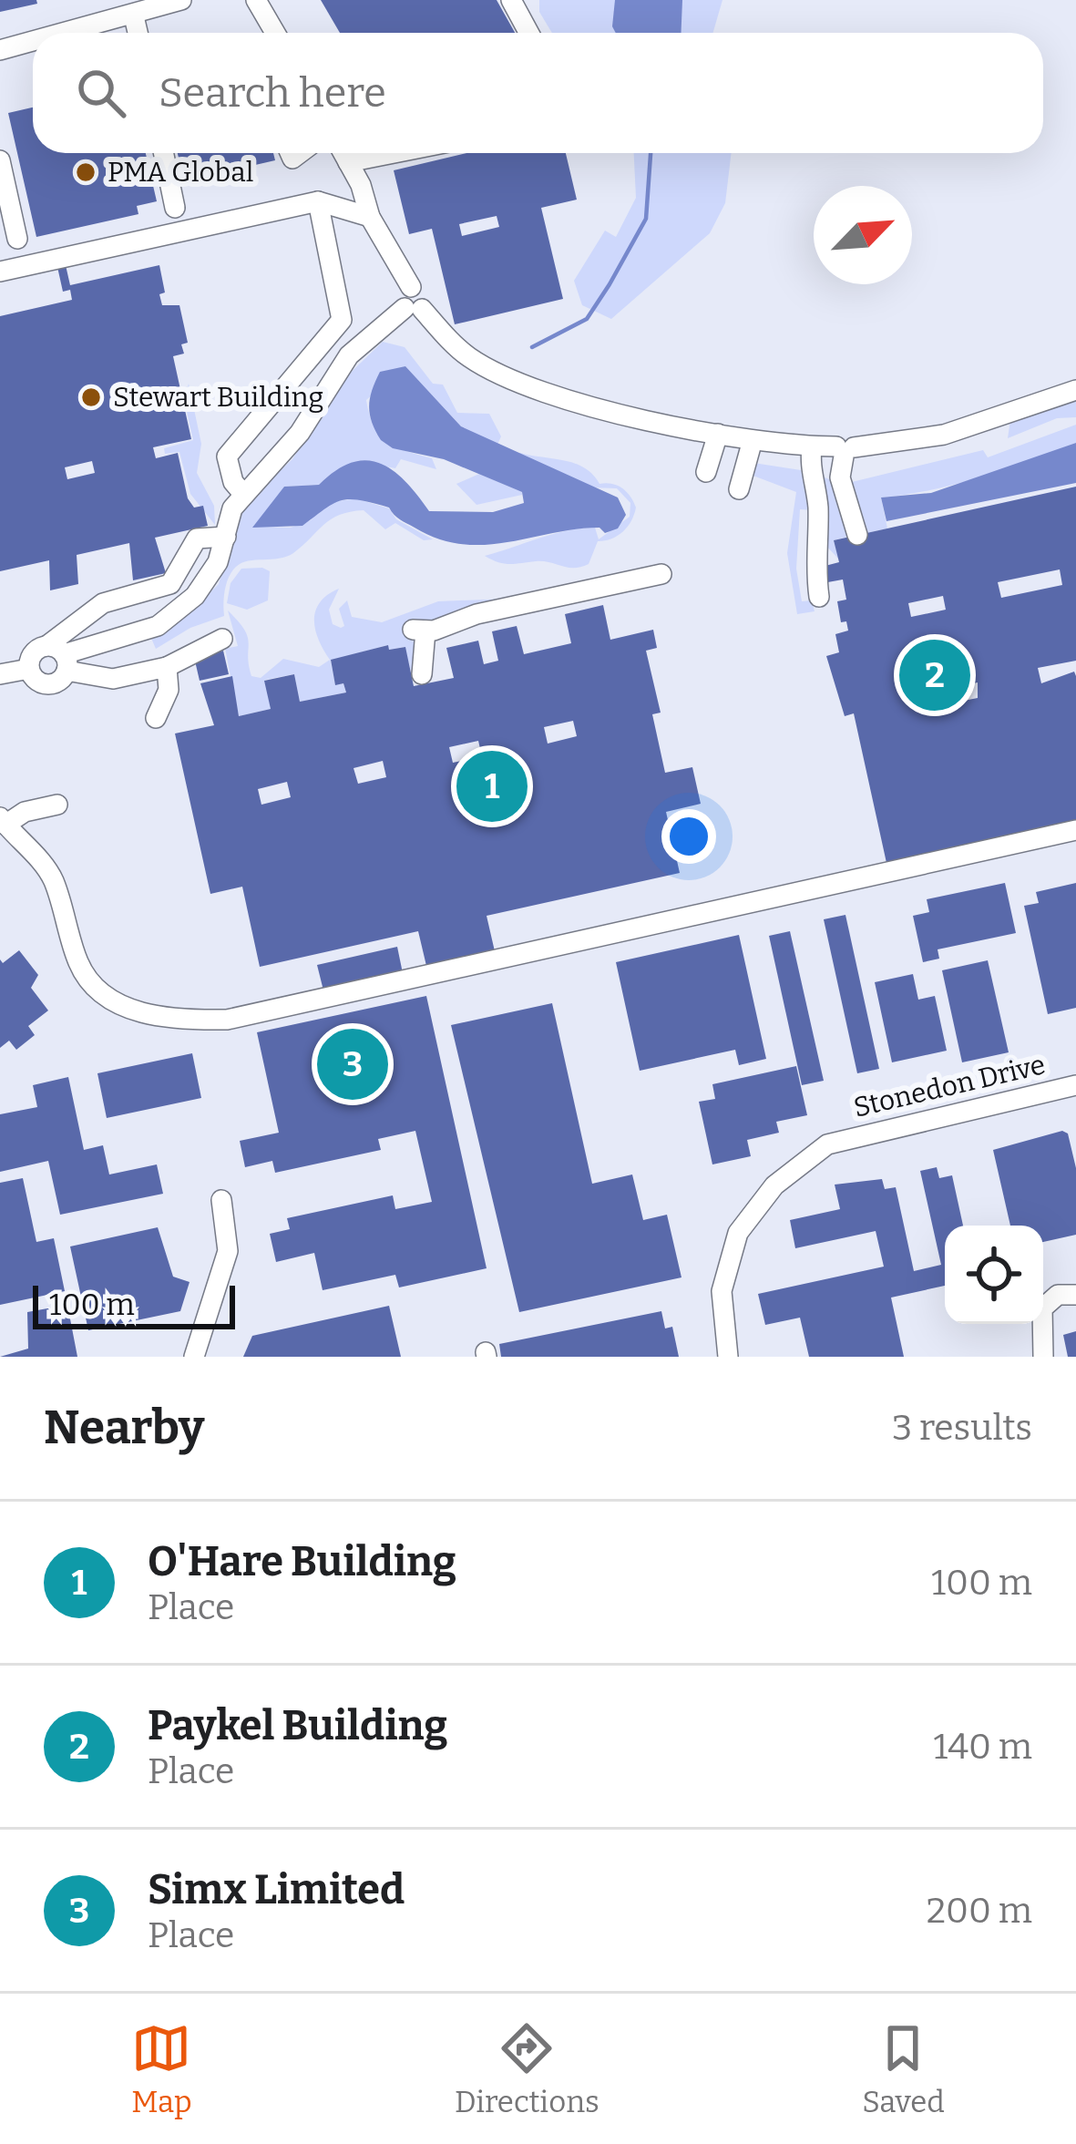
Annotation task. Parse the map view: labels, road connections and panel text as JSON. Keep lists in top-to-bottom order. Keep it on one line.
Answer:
{"streets":{"street":["Stonedon Drive"]},"places":["PMA Global","Stewart Building"],"scale_bar":"100 m","north":"top right","page":{"search":"Search here","pins":["2","1","3"],"scale":"100 m","heading":["Nearby","3 results"],"list":[{"mark":"1","name":"O'Hare Building","note":"Place","value":"100 m"},{"mark":"2","name":"Paykel Building","note":"Place","value":"140 m"},{"mark":"3","name":"Simx Limited","note":"Place","value":"200 m"}],"nav":["Map","Directions","Saved"]}}
